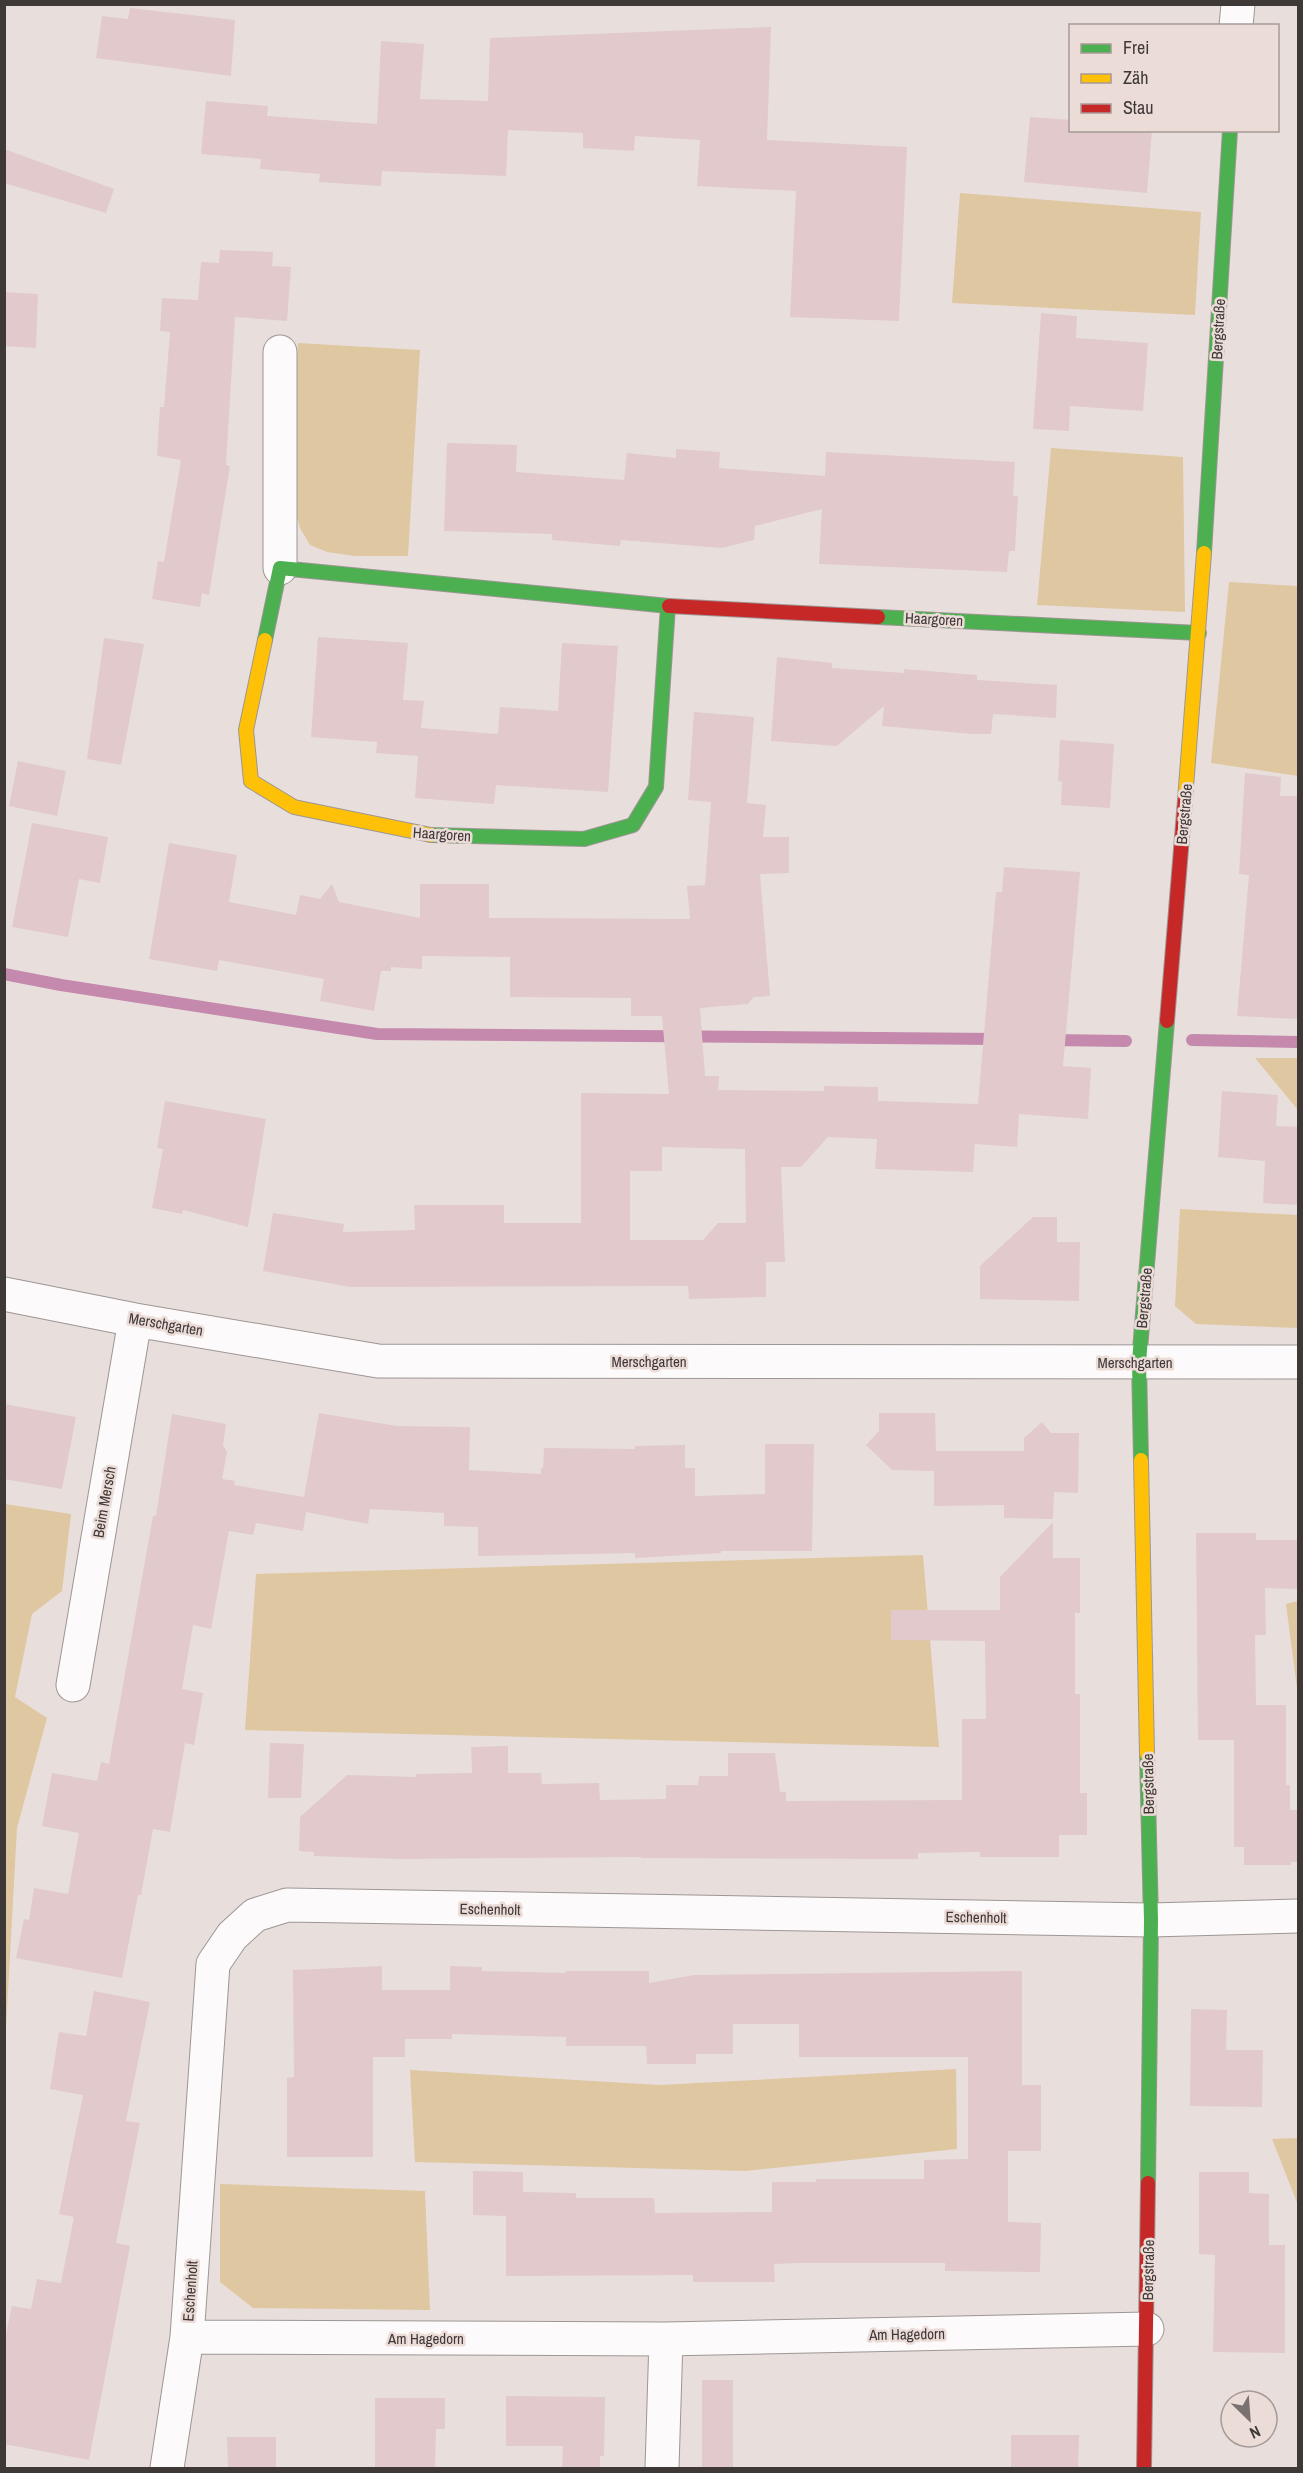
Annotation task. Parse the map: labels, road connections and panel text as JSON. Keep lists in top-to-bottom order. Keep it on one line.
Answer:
{"streets":{"street":["Bergstraße","Haargoren","Merschgarten","Beim Mersch","Eschenholt","Am Hagedorn"]},"crossings":[["Bergstraße","Haargoren"],["Bergstraße","Merschgarten"],["Bergstraße","Eschenholt"],["Bergstraße","Am Hagedorn"],["Merschgarten","Beim Mersch"],["Eschenholt","Am Hagedorn"]],"legend":["Frei","Zäh","Stau"],"north":"bottom right"}
